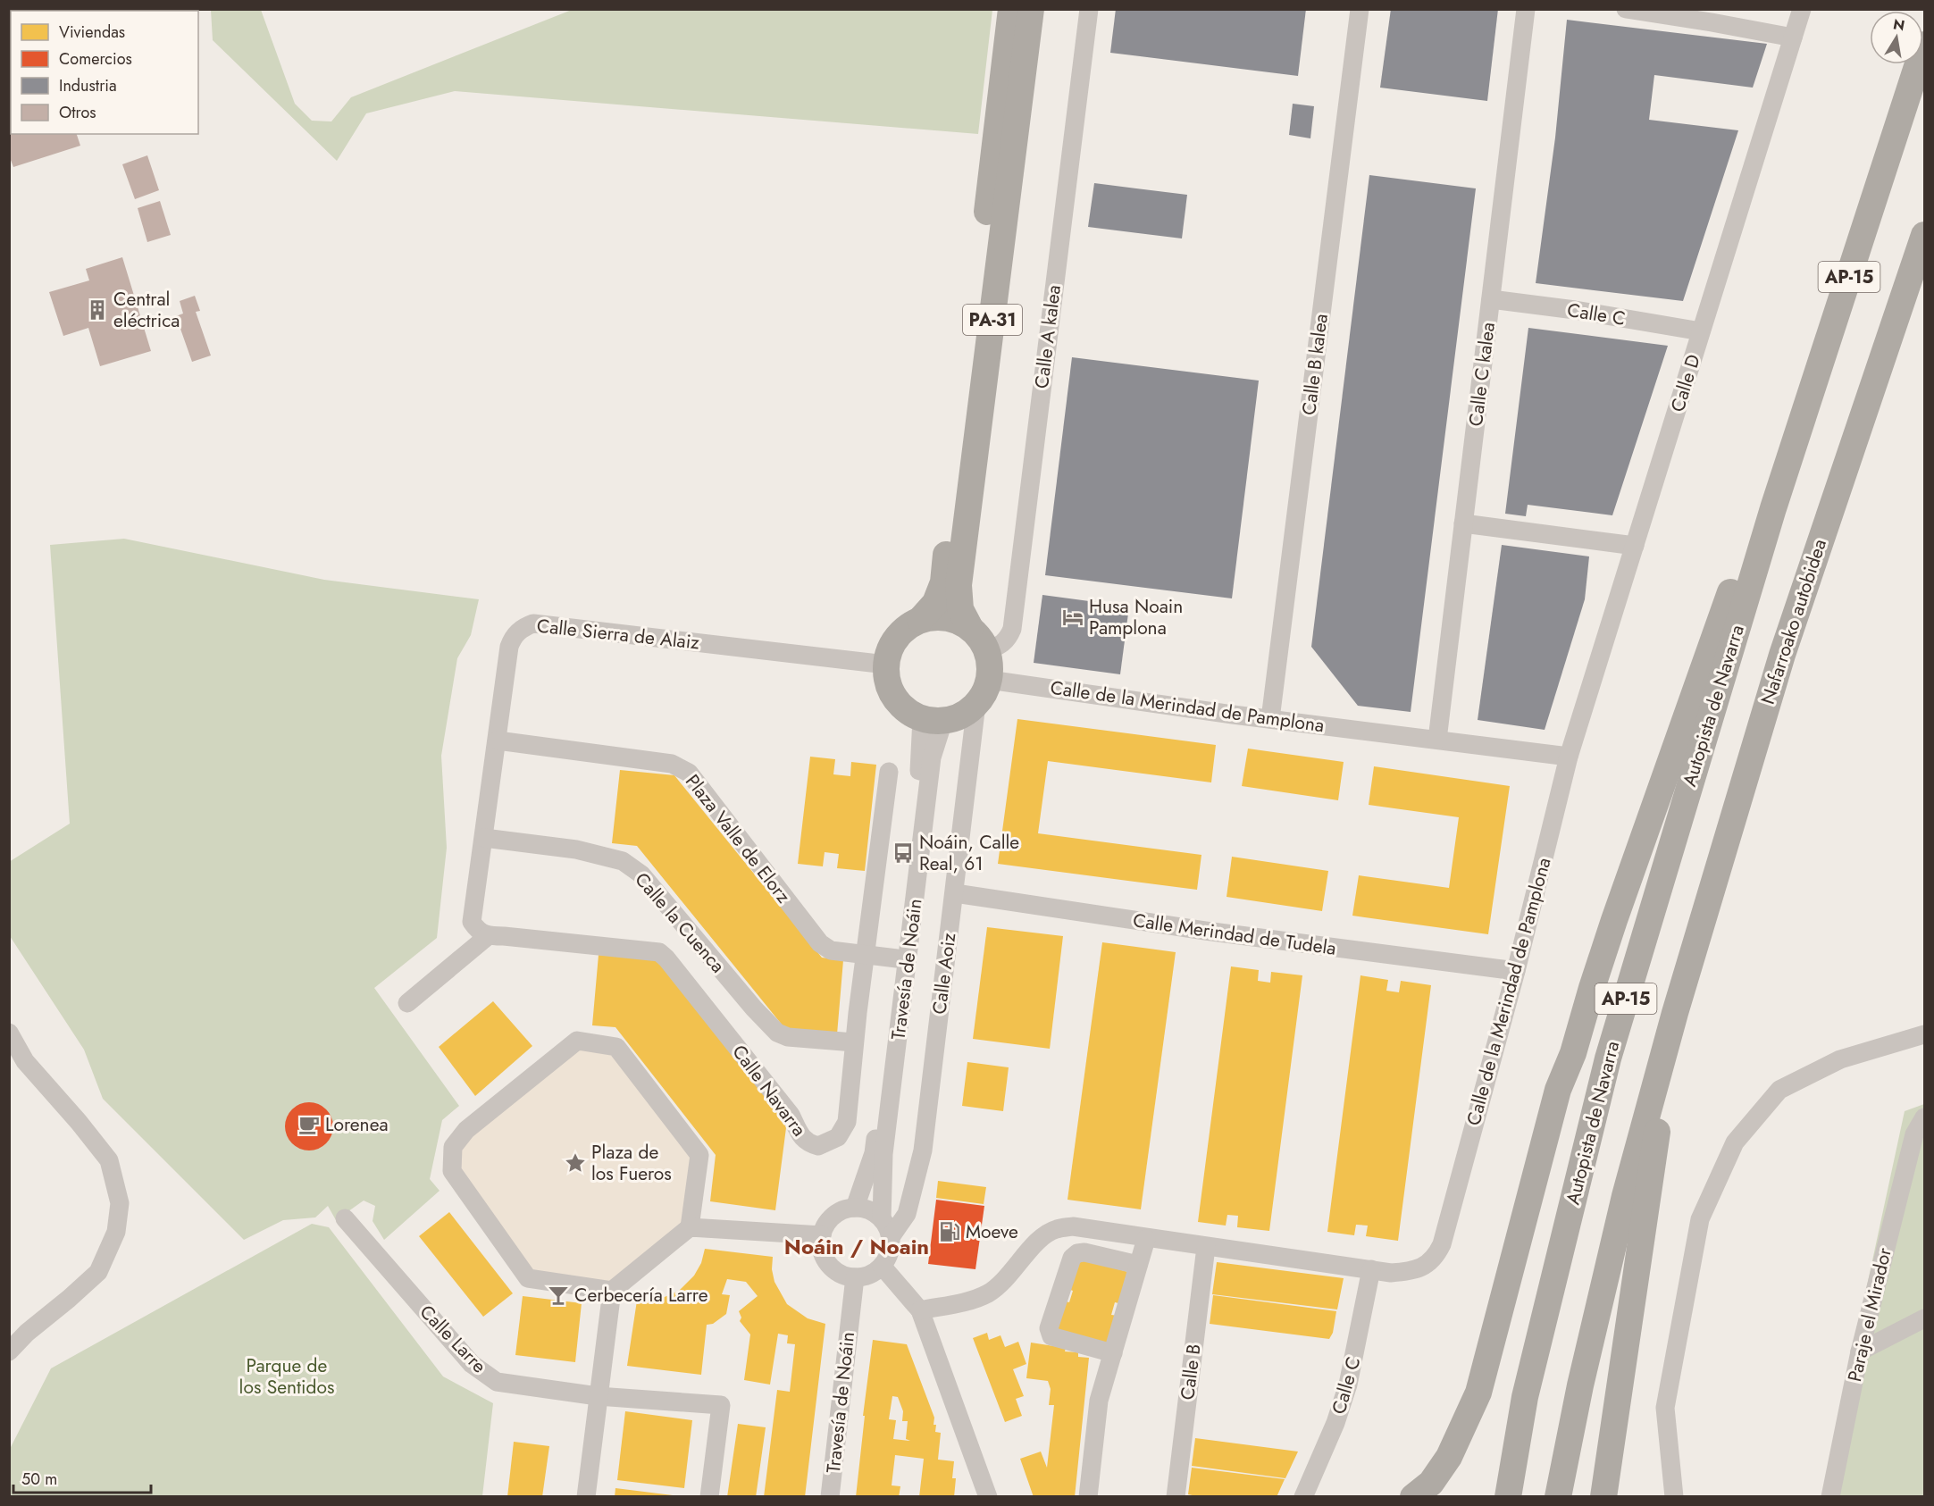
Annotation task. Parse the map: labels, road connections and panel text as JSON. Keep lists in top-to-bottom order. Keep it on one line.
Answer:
{"streets":{"highway":["AP-15","PA-31","Nafarroako autobidea","Autopista de Navarra"],"street":["Calle C","Calle A kalea","Calle B kalea","Calle C kalea","Calle D","Calle Sierra de Alaiz","Calle de la Merindad de Pamplona","Plaza Valle de Elorz","Calle la Cuenca","Calle Merindad de Tudela","Travesía de Noáin","Calle Aoiz","Calle Navarra","Paraje el Mirador","Calle Larre","Calle B"]},"crossings":[["AP-15","Nafarroako autobidea"],["AP-15","Autopista de Navarra"],["Calle C","Calle C kalea"],["Calle C","Calle D"],["Calle C","Calle de la Merindad de Pamplona"],["PA-31","Calle A kalea"],["PA-31","Calle Sierra de Alaiz"],["PA-31","Calle de la Merindad de Pamplona"],["PA-31","Travesía de Noáin"],["PA-31","Calle Aoiz"],["Calle A kalea","Calle Sierra de Alaiz"],["Calle A kalea","Calle de la Merindad de Pamplona"],["Calle A kalea","Travesía de Noáin"],["Calle A kalea","Calle Aoiz"],["Calle B kalea","Calle de la Merindad de Pamplona"],["Calle C kalea","Calle de la Merindad de Pamplona"],["Calle D","Calle de la Merindad de Pamplona"],["Calle Sierra de Alaiz","Calle de la Merindad de Pamplona"],["Calle Sierra de Alaiz","Plaza Valle de Elorz"],["Calle Sierra de Alaiz","Calle la Cuenca"],["Calle Sierra de Alaiz","Travesía de Noáin"],["Calle Sierra de Alaiz","Calle Aoiz"],["Calle Sierra de Alaiz","Calle Navarra"],["Calle de la Merindad de Pamplona","Calle Merindad de Tudela"],["Calle de la Merindad de Pamplona","Travesía de Noáin"],["Calle de la Merindad de Pamplona","Calle Aoiz"],["Calle de la Merindad de Pamplona","Calle B"],["Plaza Valle de Elorz","Travesía de Noáin"],["Plaza Valle de Elorz","Calle Navarra"],["Calle la Cuenca","Calle Navarra"],["Calle Merindad de Tudela","Calle Aoiz"],["Travesía de Noáin","Calle Aoiz"]],"districts":["Noáin / Noain"],"parks":["Parque de los Sentidos"],"places":{"building":["Central eléctrica"],"hotel":["Husa Noain Pamplona"],"bus stop":["Noáin, Calle Real, 61"],"cafe":["Lorenea"],"place":["Plaza de los Fueros"],"fuel station":["Moeve"],"bar":["Cerbecería Larre"]},"legend":["Viviendas","Comercios","Industria","Otros"],"scale_bar":"50 m","north":"top"}
